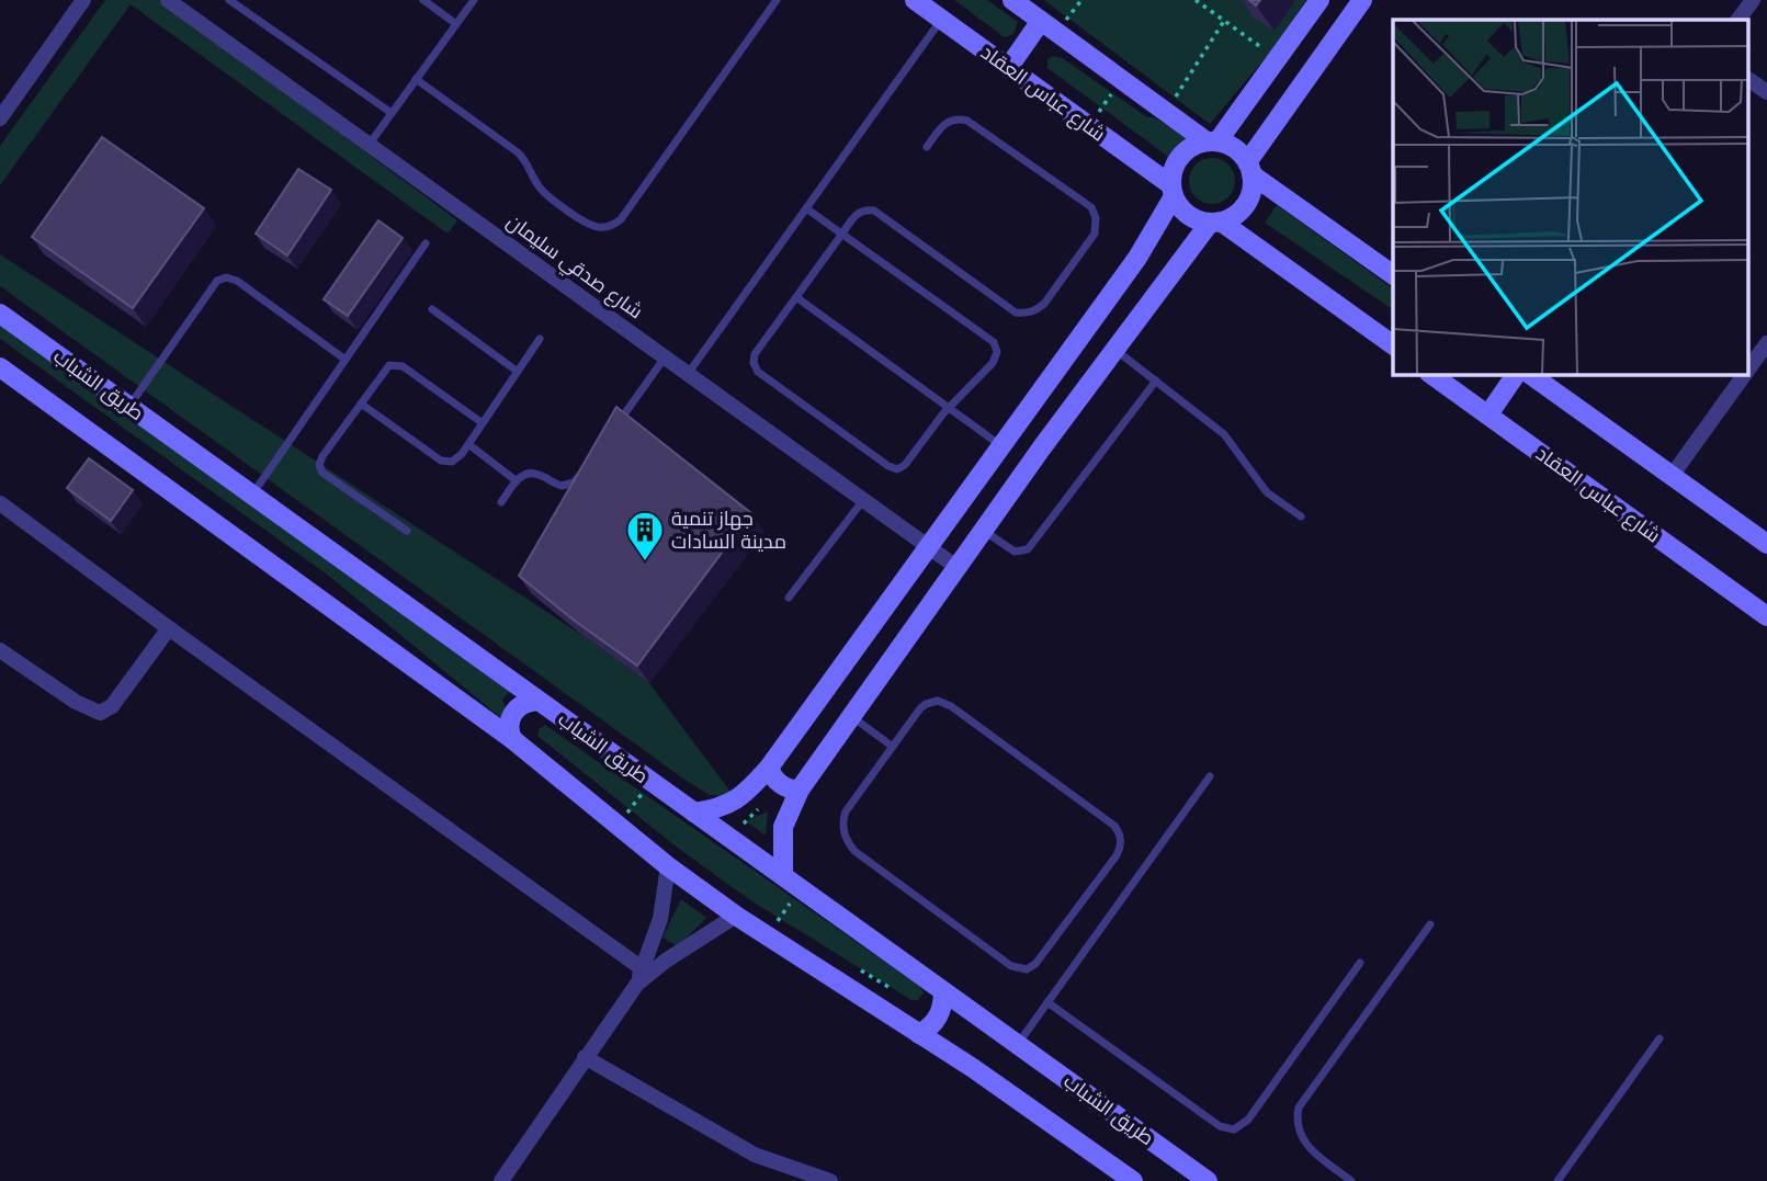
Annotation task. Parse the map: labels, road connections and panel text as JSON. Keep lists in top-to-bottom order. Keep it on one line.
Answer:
{"streets":{"main road":["شارع عباس العقاد","طريق الشباب"],"street":["شارع صدقي سليمان"]},"places":{"building":["جهاز تنمية مدينة السادات"]}}
